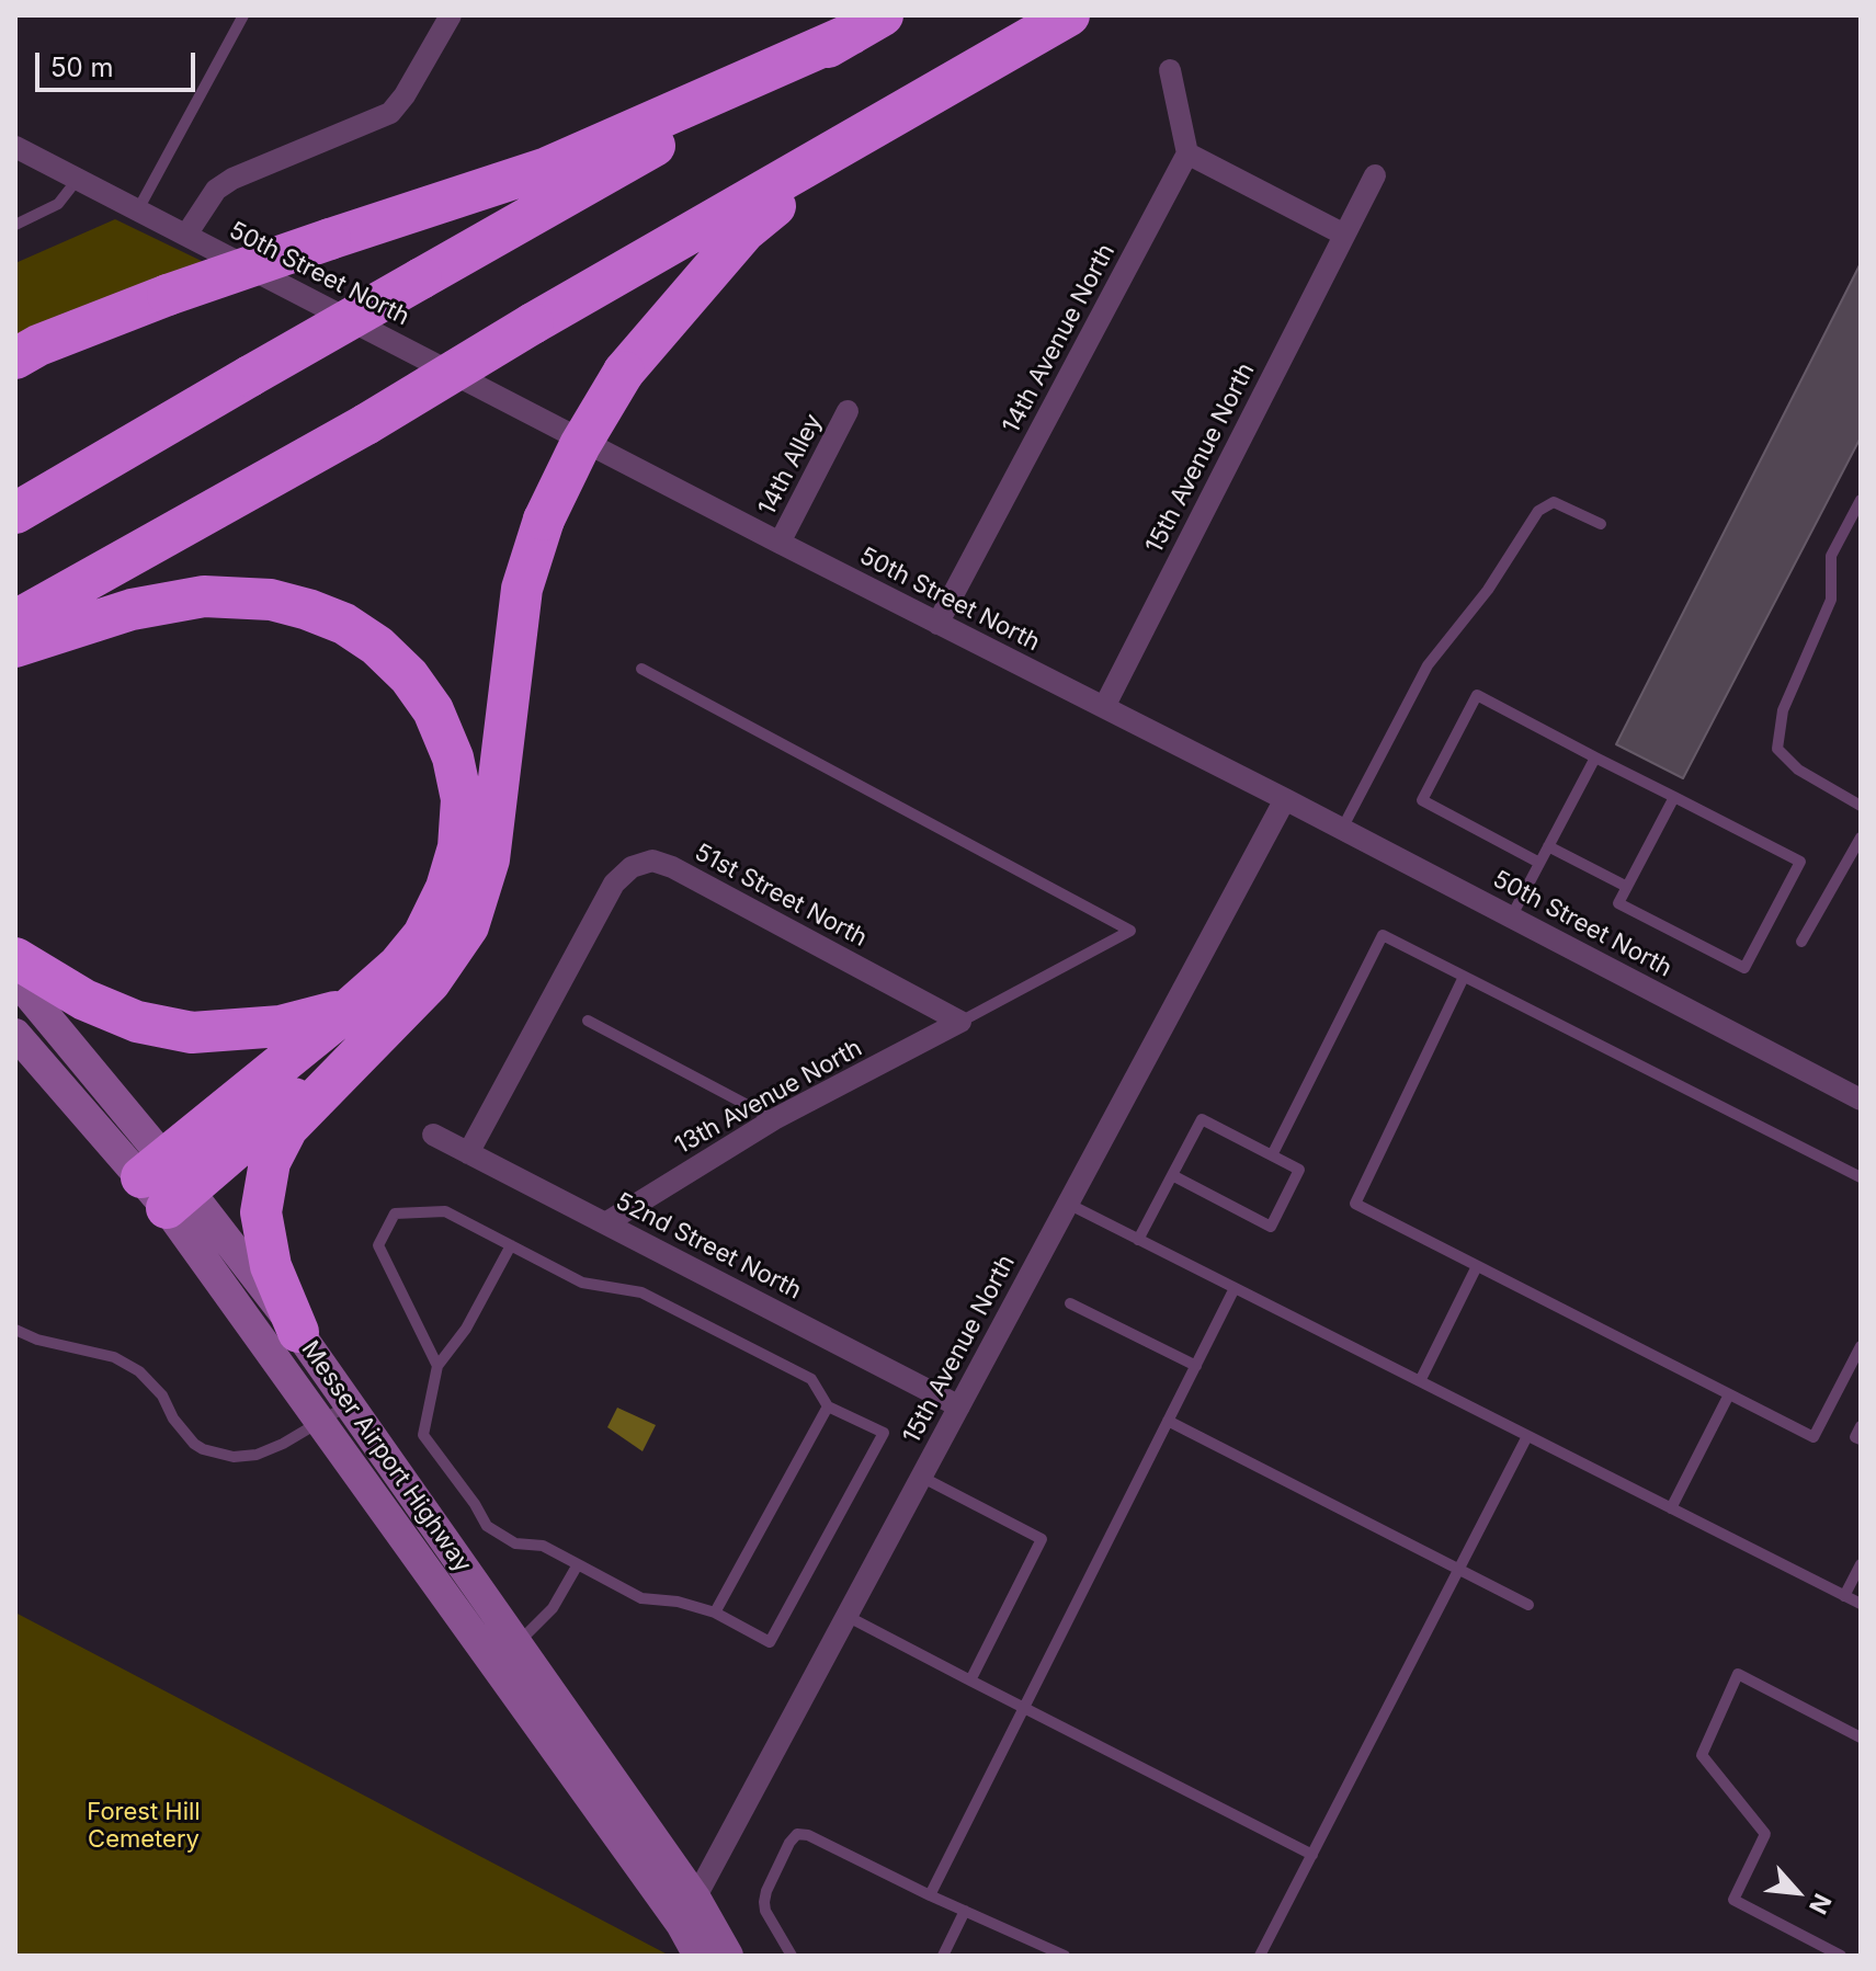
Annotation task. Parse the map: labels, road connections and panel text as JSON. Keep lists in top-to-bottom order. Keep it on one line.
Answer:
{"streets":{"main road":["Messer Airport Highway"],"street":["50th Street North","14th Avenue North","15th Avenue North","14th Alley","51st Street North","13th Avenue North","52nd Street North"]},"crossings":[["50th Street North","14th Avenue North"],["50th Street North","15th Avenue North"],["50th Street North","14th Alley"],["15th Avenue North","52nd Street North"],["15th Avenue North","Messer Airport Highway"],["51st Street North","13th Avenue North"],["51st Street North","52nd Street North"],["13th Avenue North","52nd Street North"]],"parks":["Forest Hill Cemetery"],"scale_bar":"50 m","north":"bottom right"}
